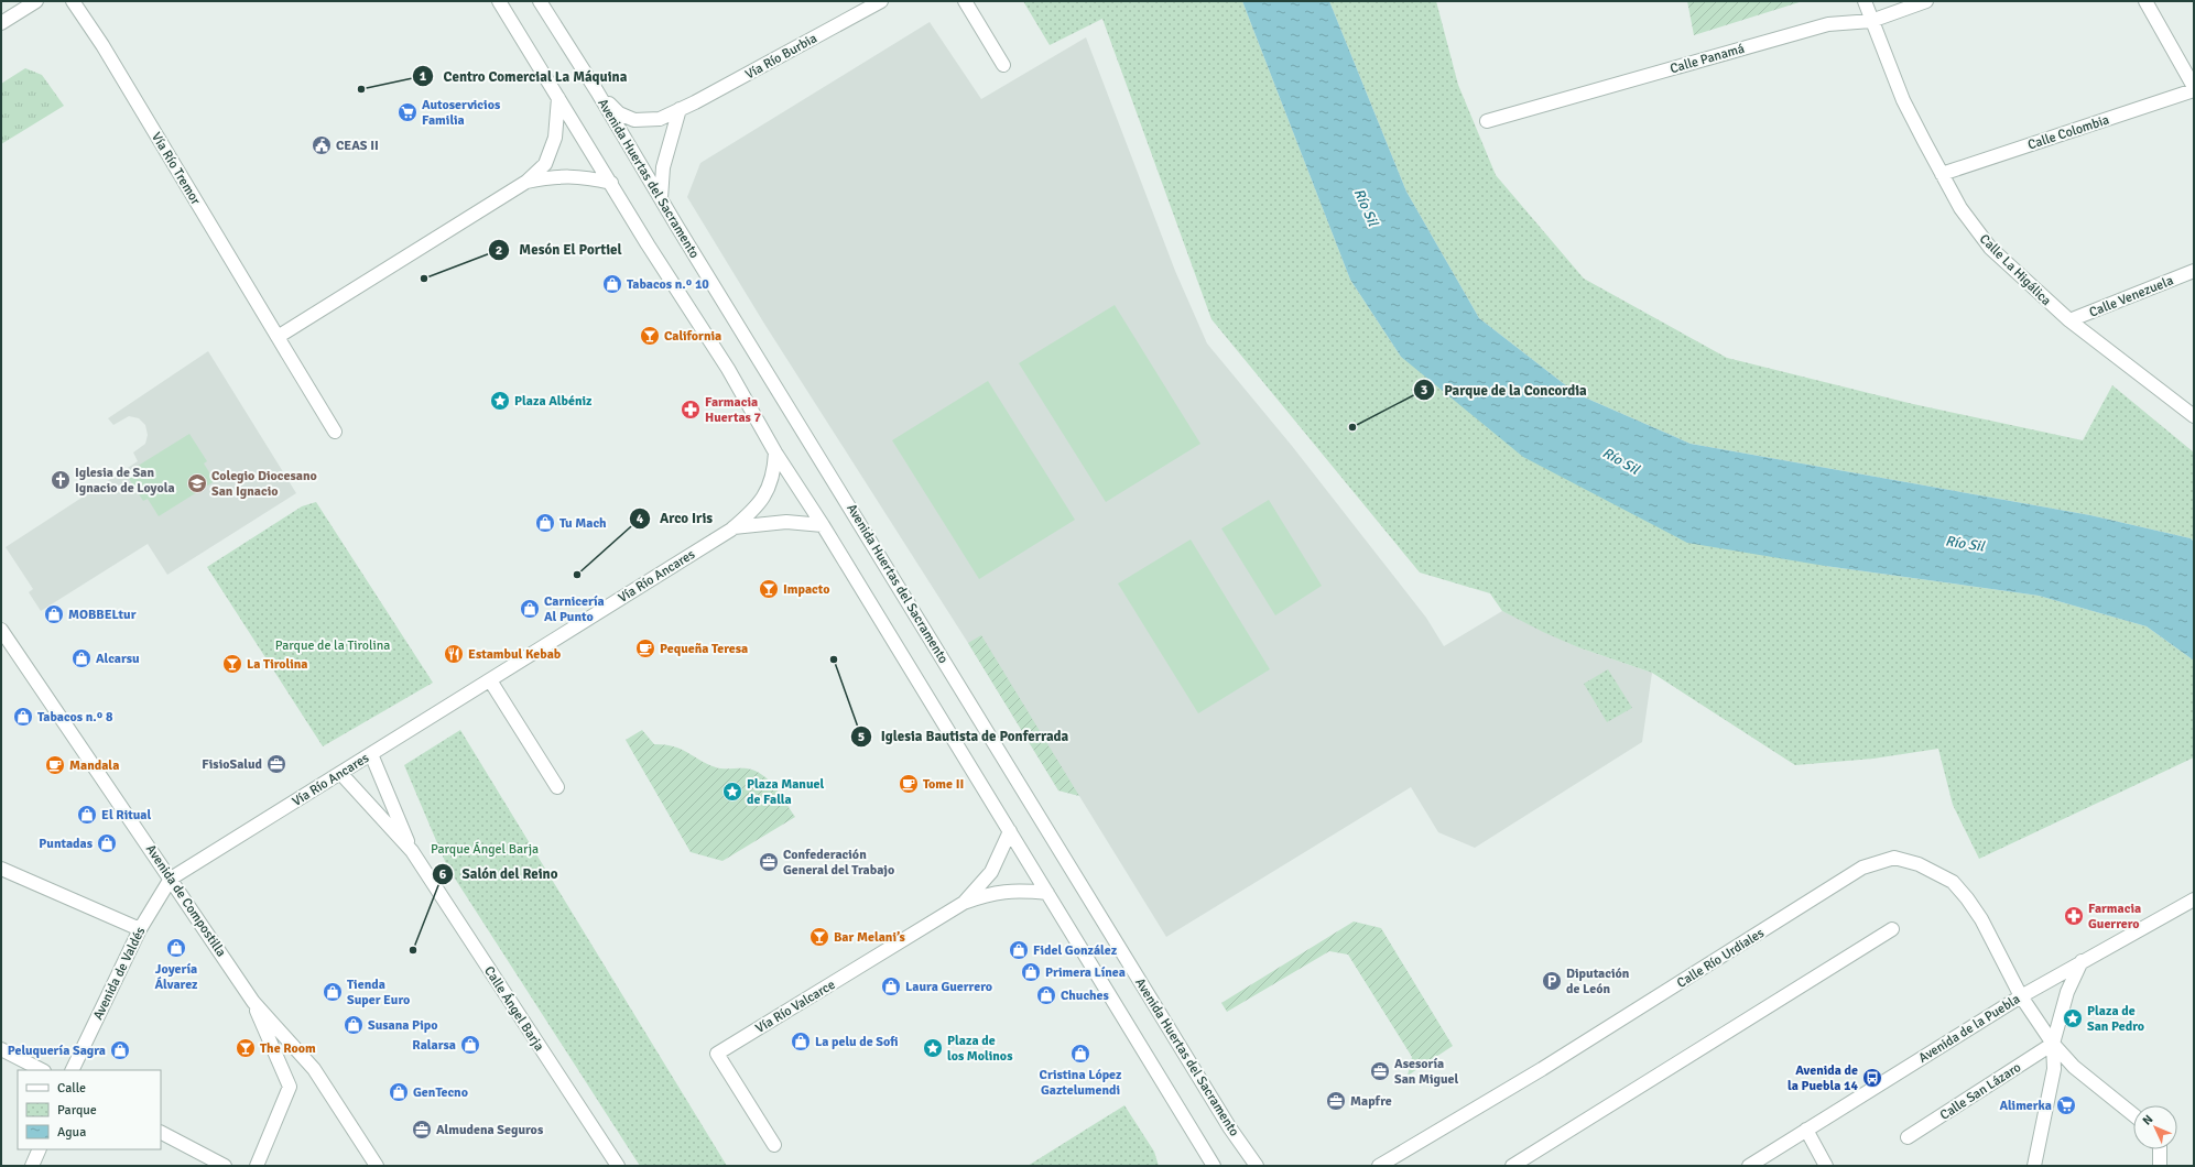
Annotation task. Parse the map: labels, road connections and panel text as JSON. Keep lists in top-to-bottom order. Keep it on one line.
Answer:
{"streets":{"street":["Vía Río Burbia","Calle Panamá","Calle Colombia","Vía Río Tremor","Avenida Huertas del Sacramento","Calle La Higálica","Calle Venezuela","Vía Río Ancares","Avenida de Compostilla","Calle Río Urdiales","Avenida de Valdés","Vía Río Valcarce","Calle Ángel Barja","Avenida de la Puebla","Calle San Lázaro"]},"crossings":[["Vía Río Burbia","Avenida Huertas del Sacramento"],["Calle Panamá","Calle La Higálica"],["Calle Colombia","Calle La Higálica"],["Calle La Higálica","Calle Venezuela"],["Vía Río Ancares","Avenida de Compostilla"],["Vía Río Ancares","Avenida de Valdés"],["Vía Río Ancares","Calle Ángel Barja"],["Avenida de Compostilla","Avenida de Valdés"],["Calle Río Urdiales","Avenida de la Puebla"],["Calle Río Urdiales","Calle San Lázaro"]],"water":["Río Sil"],"parks":["Parque de la Tirolina","Parque Ángel Barja"],"places":{"other":["Centro Comercial La Máquina","Mesón El Portiel","Parque de la Concordia","Arco Iris","Iglesia Bautista de Ponferrada","Salón del Reino"],"supermarket":["Autoservicios Familia","Alimerka"],"public building":["CEAS II"],"shop":["Tabacos n.º 10","Tu Mach","Carnicería Al Punto","MOBBELtur","Alcarsu","Tabacos n.º 8","El Ritual","Puntadas","Joyería Álvarez","Fidel González","Primera Línea","Laura Guerrero","Tienda Super Euro","Chuches","Susana Pipo","La pelu de Sofi","Ralarsa","Peluquería Sagra","Cristina López Gaztelumendi","GenTecno"],"bar":["California","Impacto","La Tirolina","Bar Melani’s","The Room"],"place":["Plaza Albéniz","Plaza Manuel de Falla","Plaza de San Pedro","Plaza de los Molinos"],"pharmacy":["Farmacia Huertas 7","Farmacia Guerrero"],"church":["Iglesia de San Ignacio de Loyola"],"school or university":["Colegio Diocesano San Ignacio"],"cafe":["Pequeña Teresa","Mandala","Tome II"],"restaurant":["Estambul Kebab"],"office":["FisioSalud","Confederación General del Trabajo","Asesoría San Miguel","Mapfre","Almudena Seguros"],"parking":["Diputación de León"],"bus stop":["Avenida de la Puebla 14"]},"legend":["Calle","Parque","Agua"],"north":"top left"}
